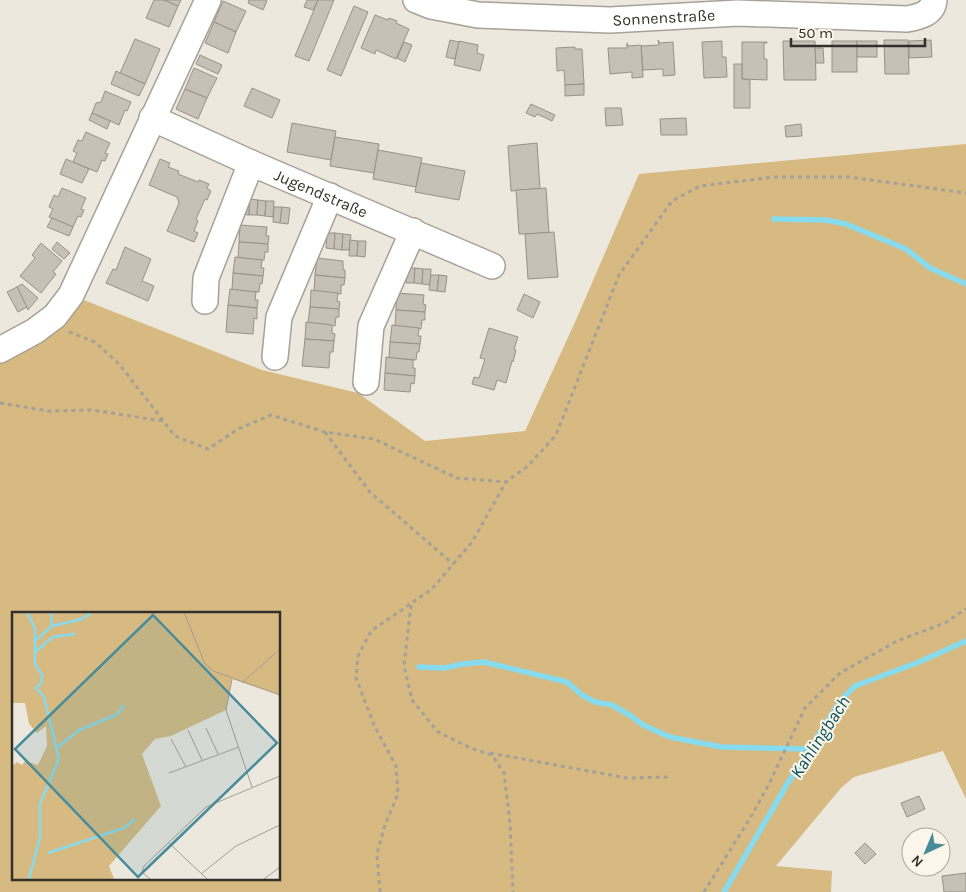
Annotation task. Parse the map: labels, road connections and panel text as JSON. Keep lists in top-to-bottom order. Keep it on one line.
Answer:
{"streets":{"street":["Sonnenstraße","Jugendstraße"]},"water":["Kahlingbach"],"scale_bar":"50 m","north":"bottom left"}
